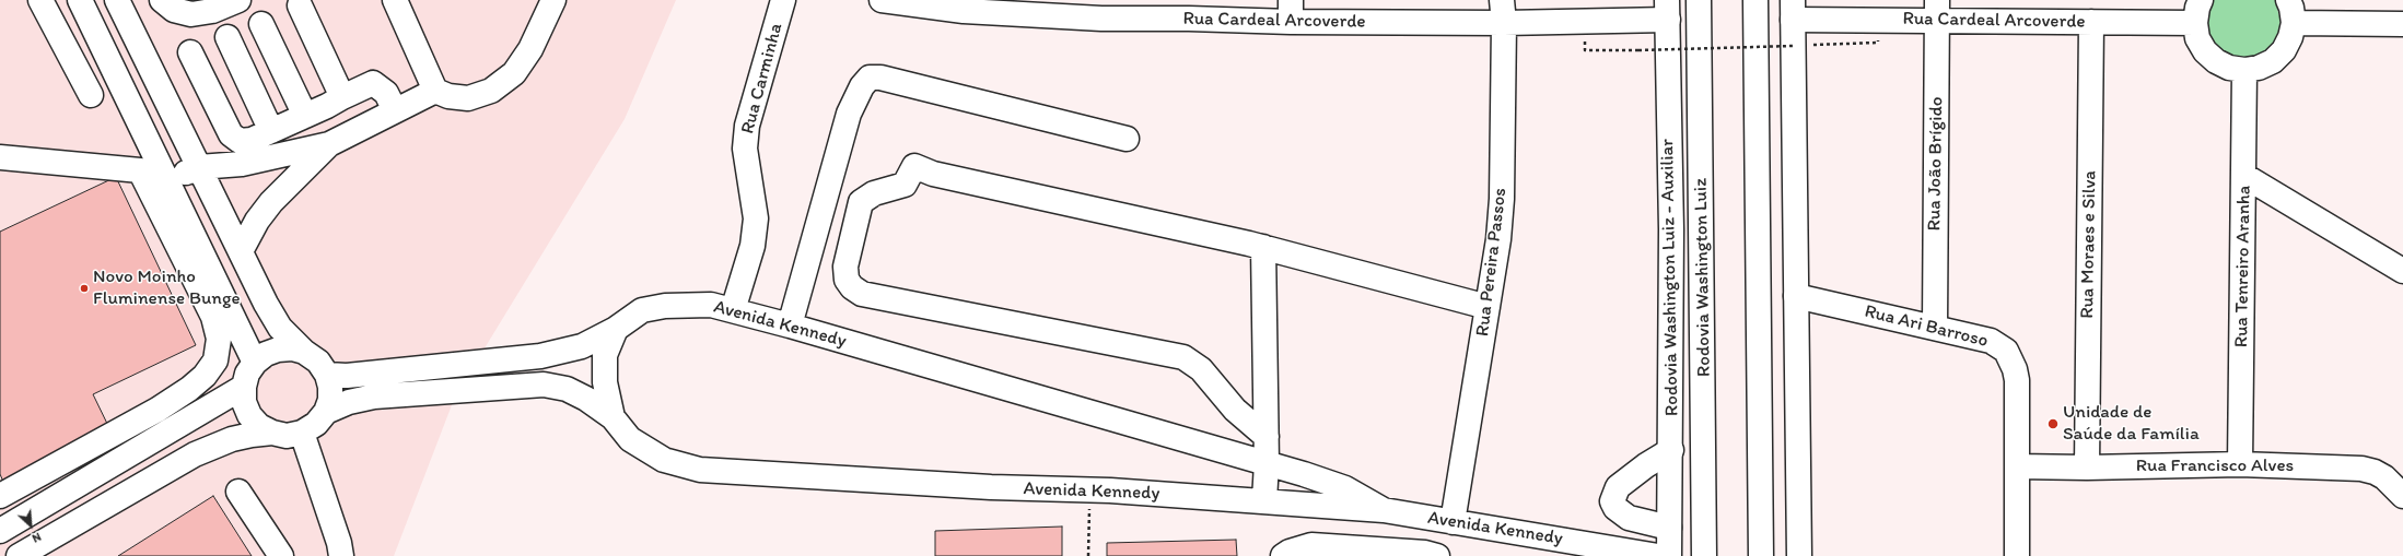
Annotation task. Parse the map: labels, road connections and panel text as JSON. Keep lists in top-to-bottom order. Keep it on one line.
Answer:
{"streets":{"main road":["Rua Cardeal Arcoverde","Rua Carminha","Rua João Brígido","Rua Moraes e Silva","Rua Pereira Passos","Rua Tenreiro Aranha","Rodovia Washington Luiz - Auxiliar","Rodovia Washington Luiz","Avenida Kennedy","Rua Ari Barroso","Rua Francisco Alves"]},"crossings":[["Rua Cardeal Arcoverde","Rua João Brígido"],["Rua Cardeal Arcoverde","Rua Moraes e Silva"],["Rua Cardeal Arcoverde","Rua Pereira Passos"],["Rua Cardeal Arcoverde","Rodovia Washington Luiz - Auxiliar"],["Rua Carminha","Avenida Kennedy"],["Rua João Brígido","Rua Ari Barroso"],["Rua Moraes e Silva","Rua Francisco Alves"],["Rua Pereira Passos","Avenida Kennedy"],["Rua Tenreiro Aranha","Rua Francisco Alves"],["Rua Ari Barroso","Rua Francisco Alves"]],"places":["Novo Moinho Fluminense Bunge","Unidade de Saúde da Família"],"north":"bottom right"}
